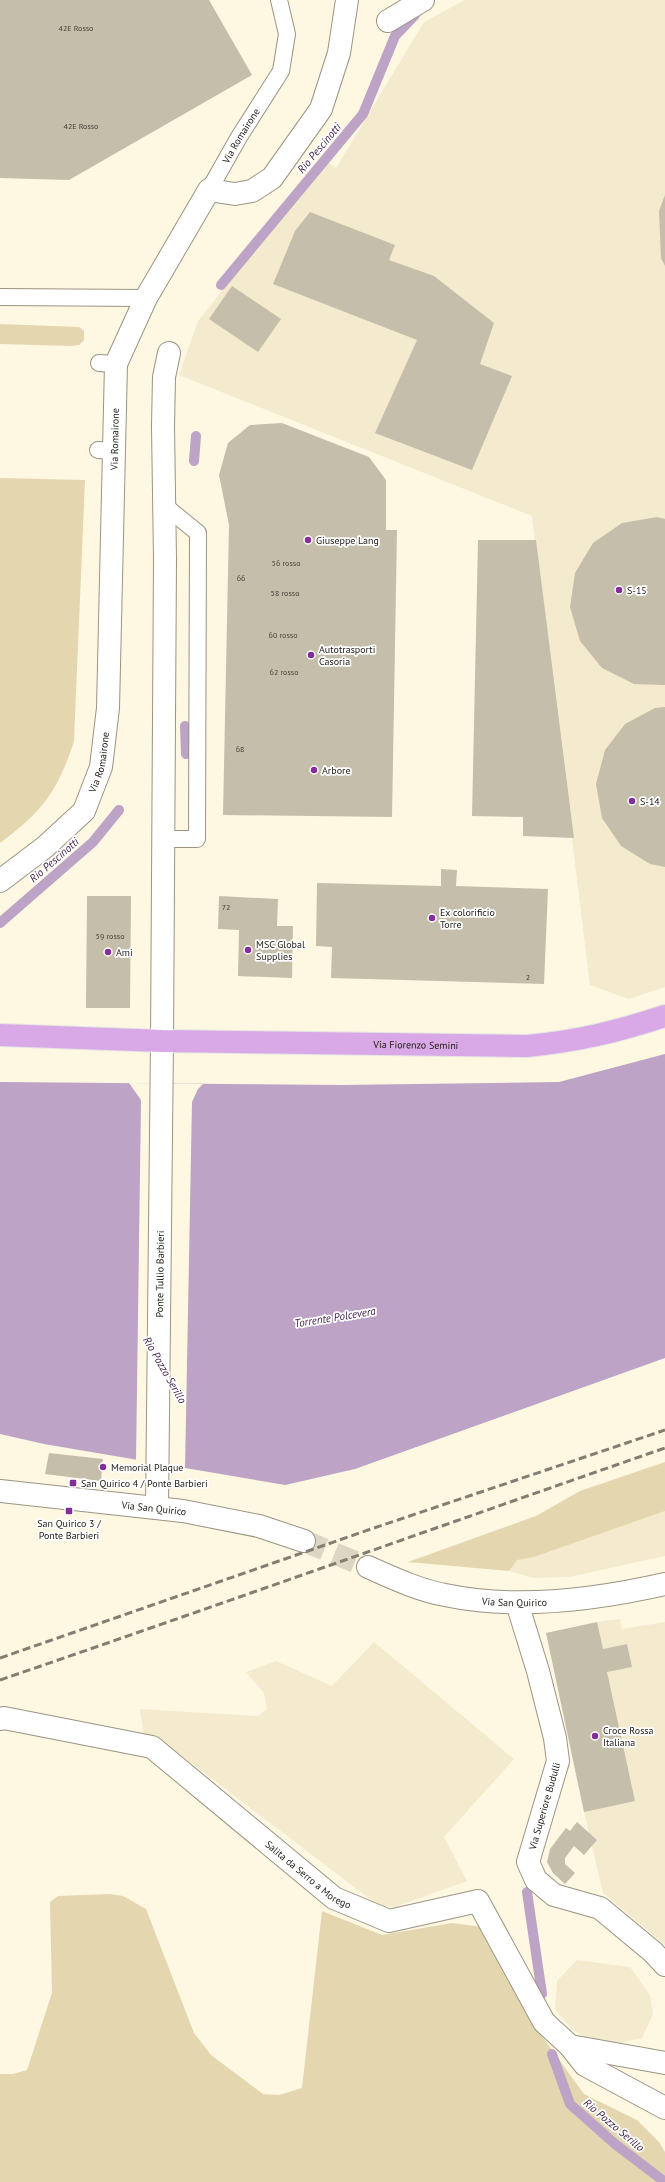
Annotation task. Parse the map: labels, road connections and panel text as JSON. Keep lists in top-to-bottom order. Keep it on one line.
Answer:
{"streets":{"main road":["Via Fiorenzo Semini"],"street":["Via Romairone","Ponte Tullio Barbieri","Via San Quirico","Via Superiore Budulli","Salita da Serro a Morego"]},"crossings":[["Via Fiorenzo Semini","Ponte Tullio Barbieri"],["Ponte Tullio Barbieri","Via San Quirico"],["Via San Quirico","Via Superiore Budulli"]],"water":["Rio Pescinotti","Torrente Polcevera","Rio Pozzo Serillo"],"places":{"other":["Giuseppe Lang","S-15","Autotrasporti Casoria","Arbore","S-14","Ex colorificio Torre","MSC Global Supplies","Ami","Memorial Plaque","Croce Rossa Italiana"],"transit":["San Quirico 4 / Ponte Barbieri","San Quirico 3 / Ponte Barbieri"]},"house_numbers":["42E Rosso","42E Rosso","56 rosso","66","58 rosso","60 rosso","62 rosso","68","72","59 rosso","2"]}
